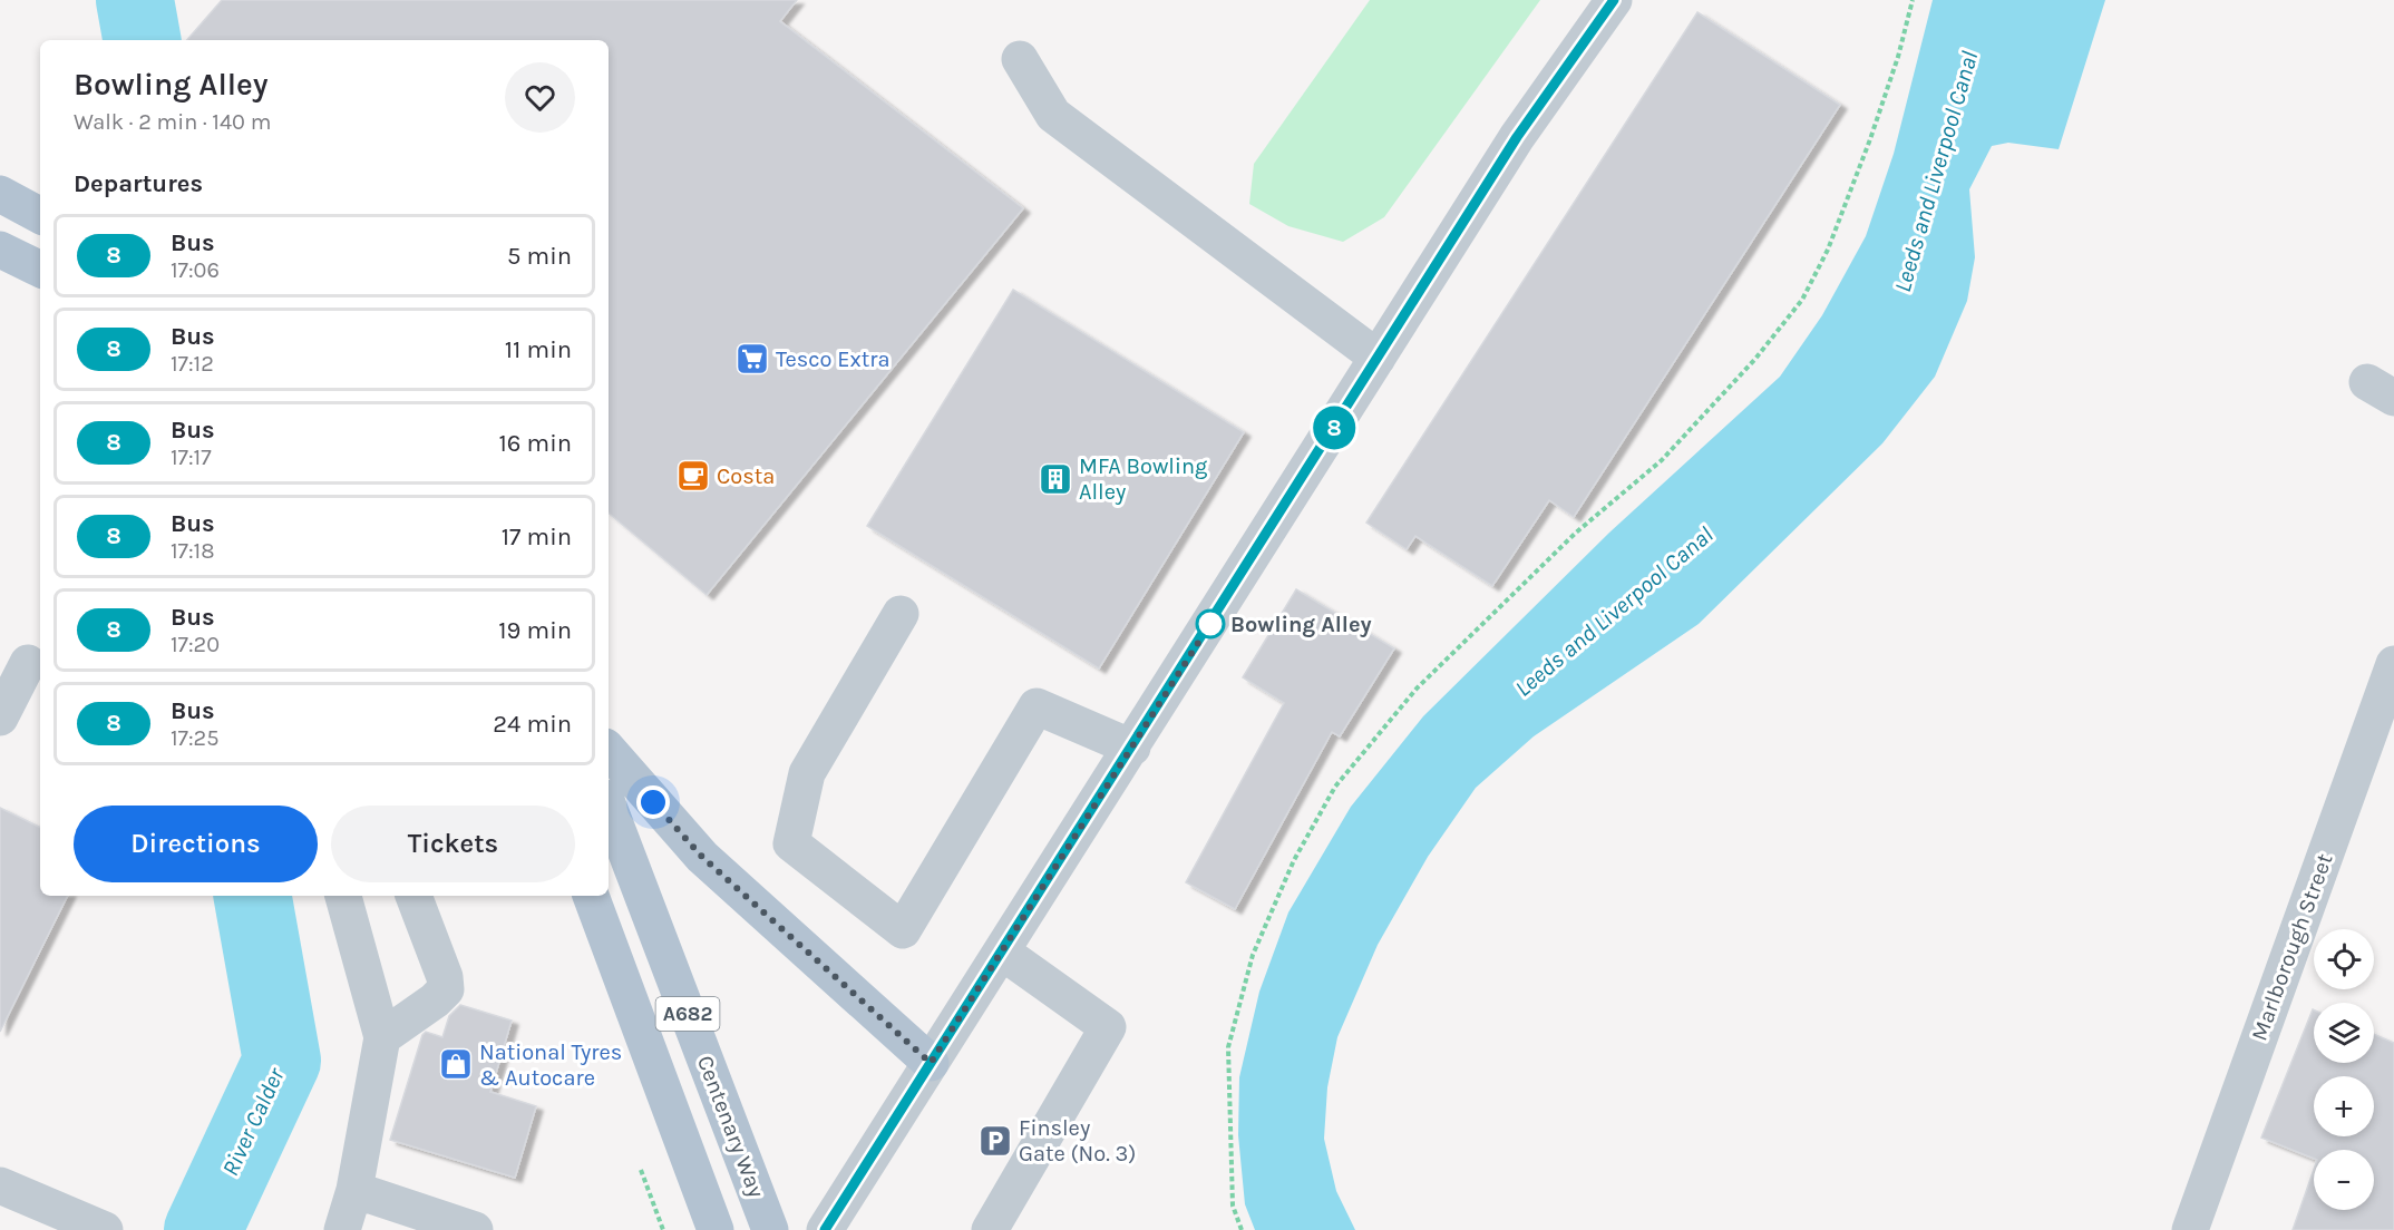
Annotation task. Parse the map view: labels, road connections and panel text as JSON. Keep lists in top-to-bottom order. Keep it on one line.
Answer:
{"streets":{"main road":["A682","Centenary Way"],"street":["Marlborough Street"]},"water":["Leeds and Liverpool Canal","River Calder"],"places":{"supermarket":["Tesco Extra"],"cafe":["Costa"],"building":["MFA Bowling Alley"],"other":["Bowling Alley"],"shop":["National Tyres & Autocare"],"parking":["Finsley Gate (No. 3)"]},"lines":["bus line 8"],"page":{"on_map":"8","heading":[["Bowling Alley","Walk · 2 min · 140 m"],"Departures"],"list":[{"mark":"8","name":"Bus","note":"17:06","value":"5 min"},{"mark":"8","name":"Bus","note":"17:12","value":"11 min"},{"mark":"8","name":"Bus","note":"17:17","value":"16 min"},{"mark":"8","name":"Bus","note":"17:18","value":"17 min"},{"mark":"8","name":"Bus","note":"17:20","value":"19 min"},{"mark":"8","name":"Bus","note":"17:25","value":"24 min"}],"buttons":["Directions","Tickets"],"map_buttons":["+","−"]}}
